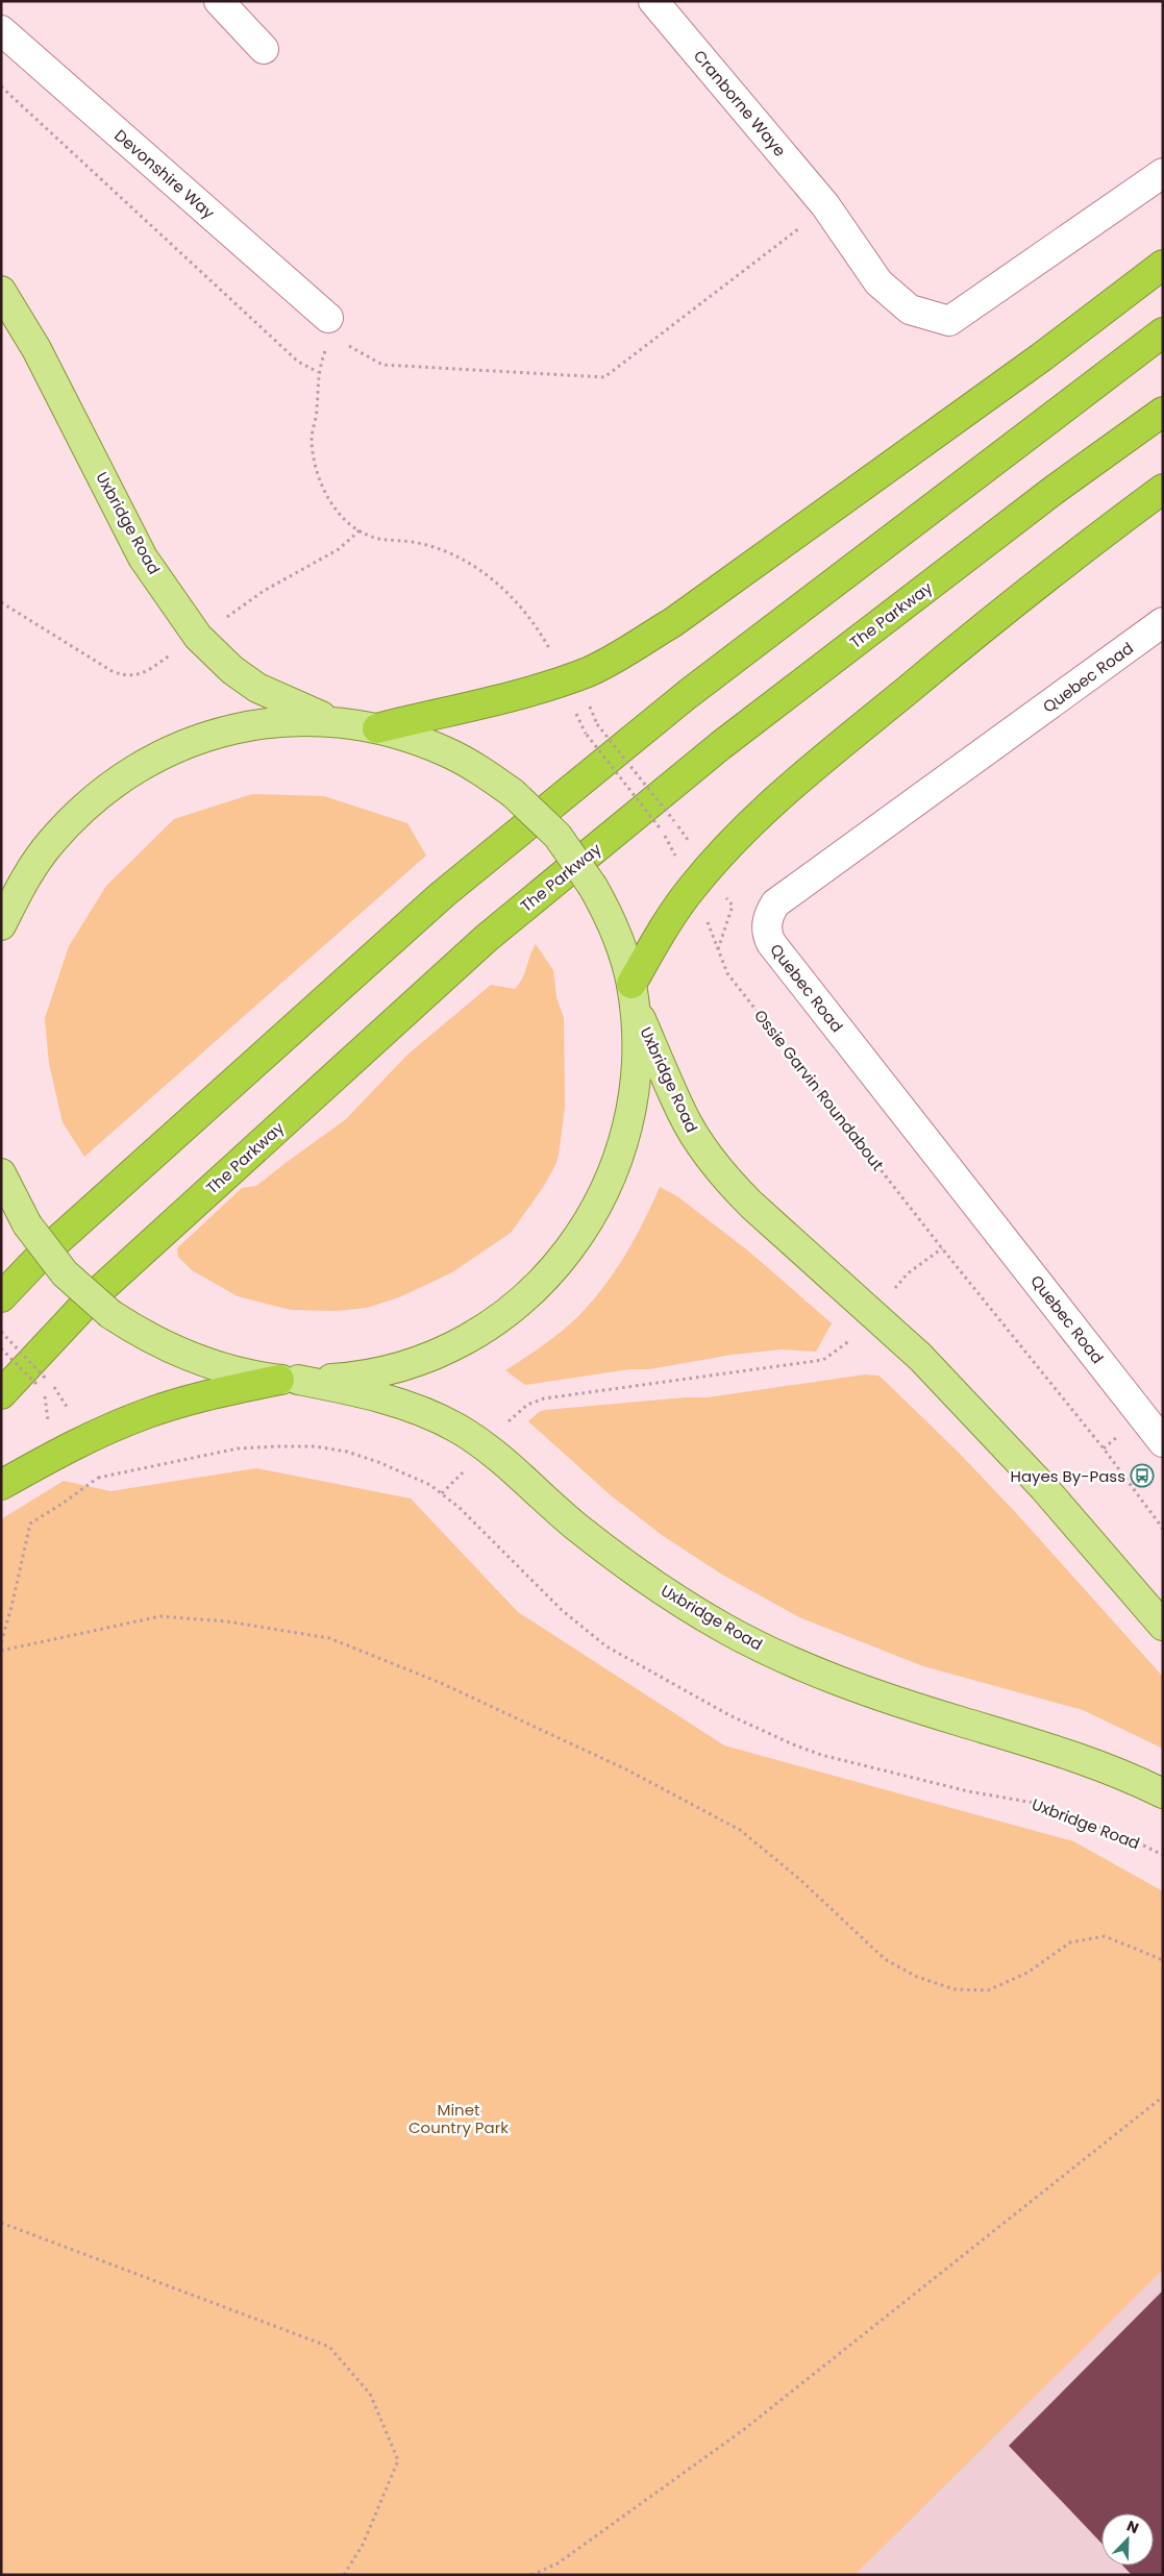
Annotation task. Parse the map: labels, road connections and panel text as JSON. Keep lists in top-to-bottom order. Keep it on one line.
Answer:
{"streets":{"highway":["The Parkway"],"main road":["Uxbridge Road"],"street":["Cranborne Waye","Devonshire Way","Quebec Road"],"path":["Ossie Garvin Roundabout"]},"parks":["Minet Country Park"],"places":{"bus stop":["Hayes By-Pass"]},"north":"top right"}
